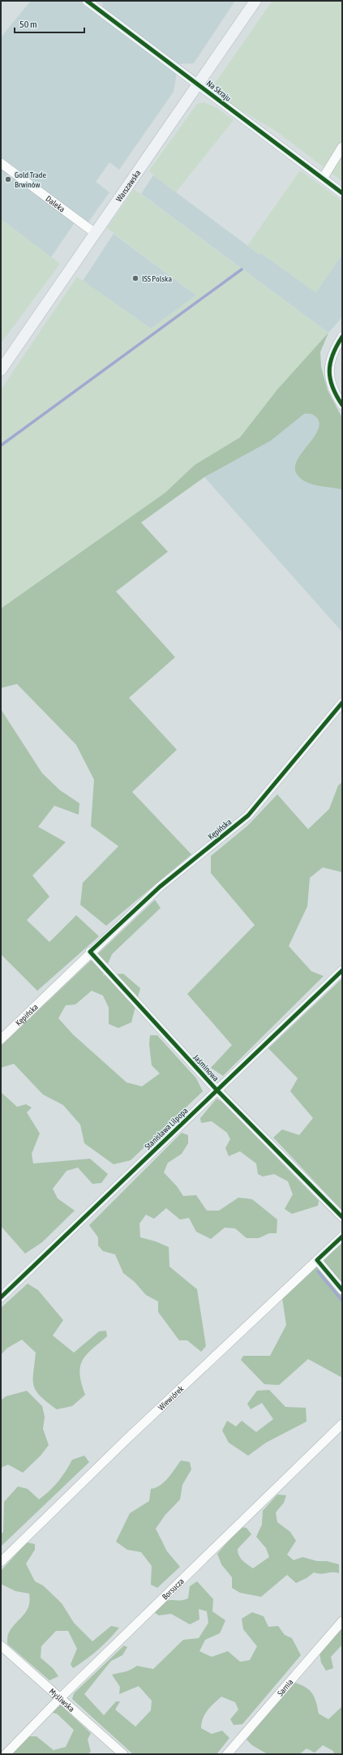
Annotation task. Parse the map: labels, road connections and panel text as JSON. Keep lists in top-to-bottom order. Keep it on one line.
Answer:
{"streets":{"main road":["Warszawska"],"street":["Na Skraju","Daleka","Kępińska","Jaśminowa","Stanisława Lilpopa","Wiewiórek","Borsucza","Sarnia","Myśliwska"]},"crossings":[["Na Skraju","Warszawska"],["Warszawska","Daleka"],["Kępińska","Jaśminowa"],["Jaśminowa","Stanisława Lilpopa"],["Borsucza","Myśliwska"]],"places":["Gold Trade Brwinów","ISS Polska"],"scale_bar":"50 m"}
